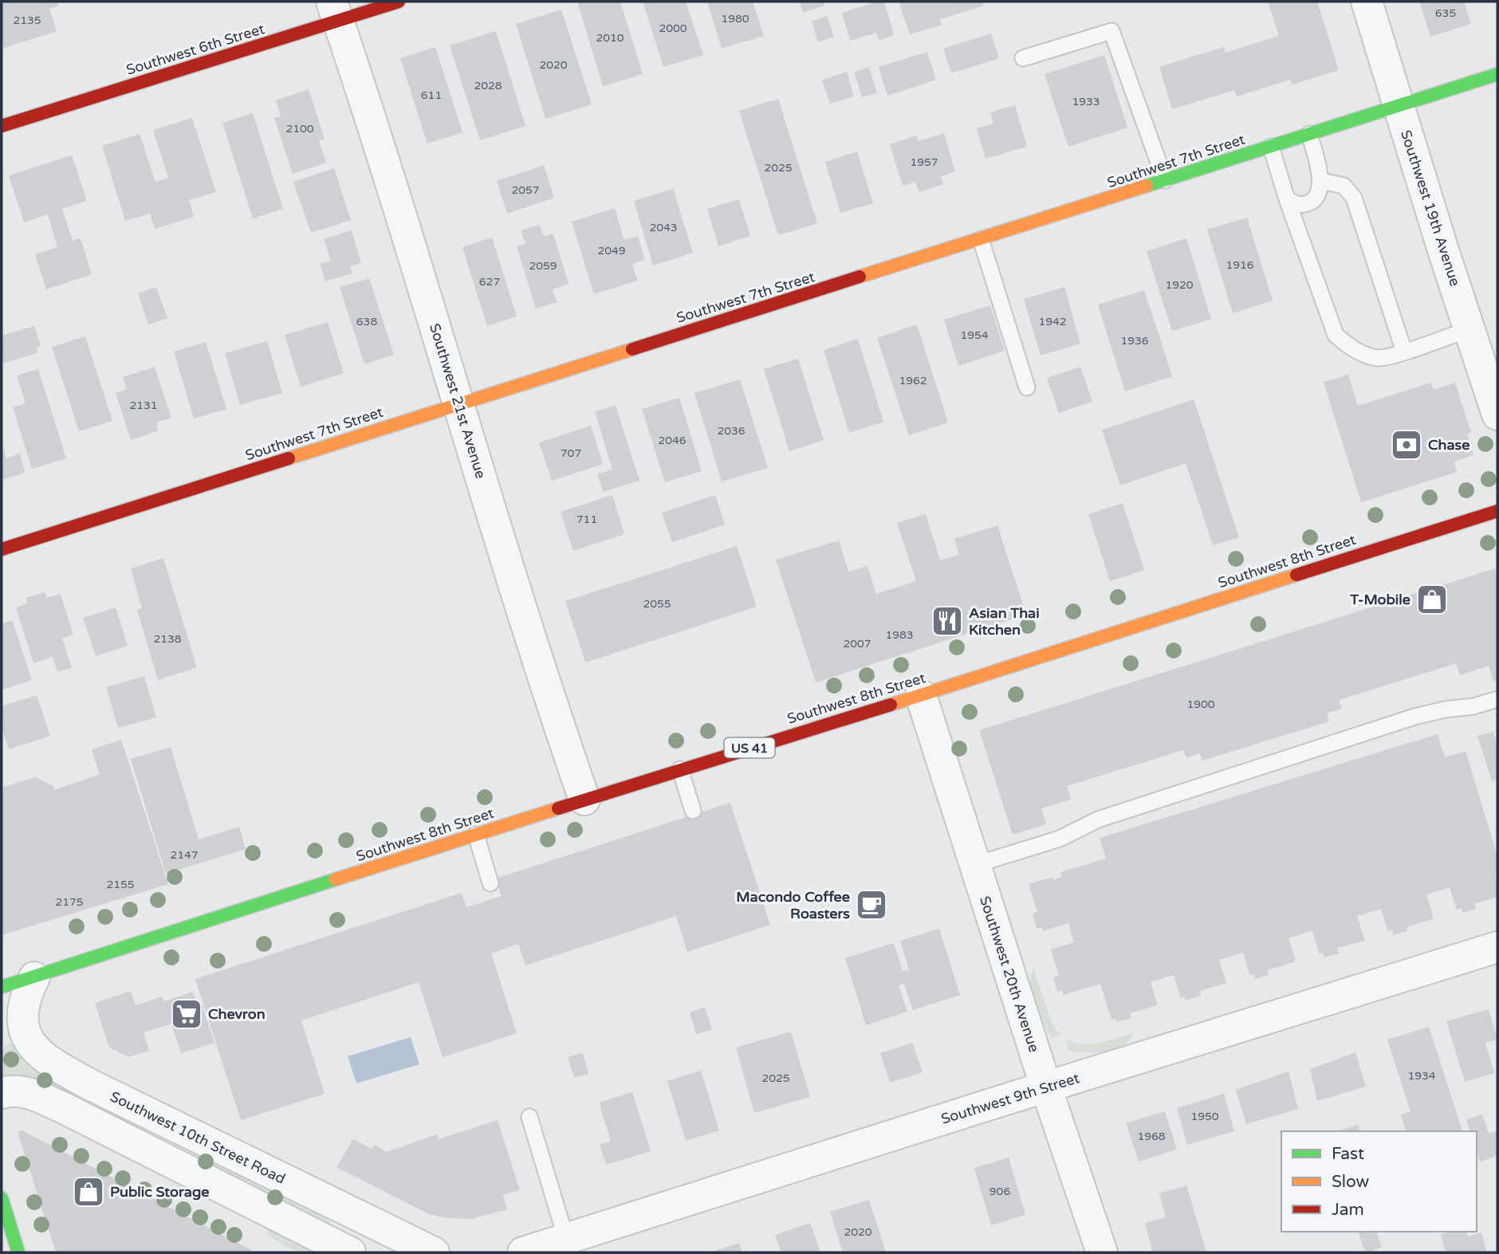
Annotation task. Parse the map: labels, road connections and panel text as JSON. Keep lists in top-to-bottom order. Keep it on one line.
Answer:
{"streets":{"main road":["Southwest 6th Street","Southwest 7th Street","Southwest 8th Street","US 41"],"street":["Southwest 19th Avenue","Southwest 21st Avenue","Southwest 20th Avenue","Southwest 9th Street","Southwest 10th Street Road"]},"crossings":[["Southwest 6th Street","Southwest 21st Avenue"],["Southwest 7th Street","Southwest 19th Avenue"],["Southwest 7th Street","Southwest 21st Avenue"],["Southwest 21st Avenue","Southwest 8th Street"],["Southwest 8th Street","Southwest 20th Avenue"],["Southwest 8th Street","Southwest 10th Street Road"],["Southwest 20th Avenue","Southwest 9th Street"]],"places":{"bank":["Chase"],"shop":["T-Mobile","Public Storage"],"restaurant":["Asian Thai Kitchen"],"cafe":["Macondo Coffee Roasters"],"supermarket":["Chevron"]},"house_numbers":["635","1980","2135","2000","2010","2020","2028","611","1933","2100","1957","2025","2057","2043","2049","1916","2059","627","1920","638","1942","1954","1936","1962","2131","2036","2046","707","711","2055","1983","2138","2007","1900","2147","2155","2175","1934","2025","1950","1968","906","2020"],"legend":["Fast","Slow","Jam"]}
